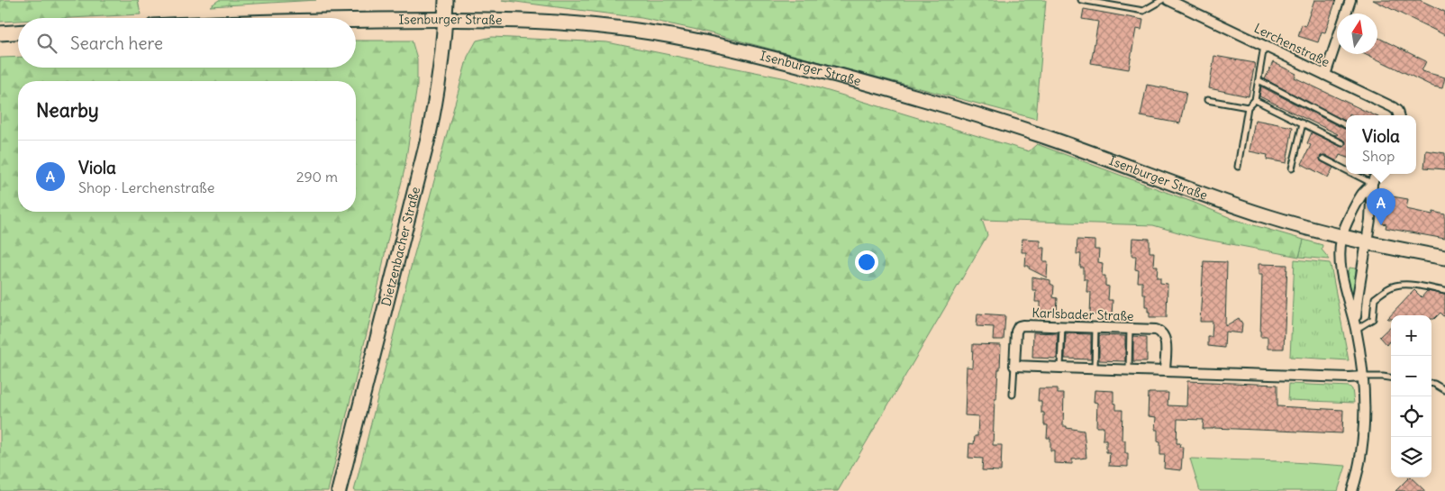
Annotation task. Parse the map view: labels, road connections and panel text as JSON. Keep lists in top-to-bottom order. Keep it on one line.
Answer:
{"streets":{"main road":["Isenburger Straße","Dietzenbacher Straße"],"street":["Lerchenstraße","Karlsbader Straße"]},"crossings":[["Isenburger Straße","Dietzenbacher Straße"]],"north":"top","page":{"search":"Search here","heading":"Nearby","popup":["Viola","Shop"],"list":[{"mark":"A","name":"Viola","note":"Shop · Lerchenstraße","value":"290 m"}],"pins":"A","map_buttons":["+","−"]}}
